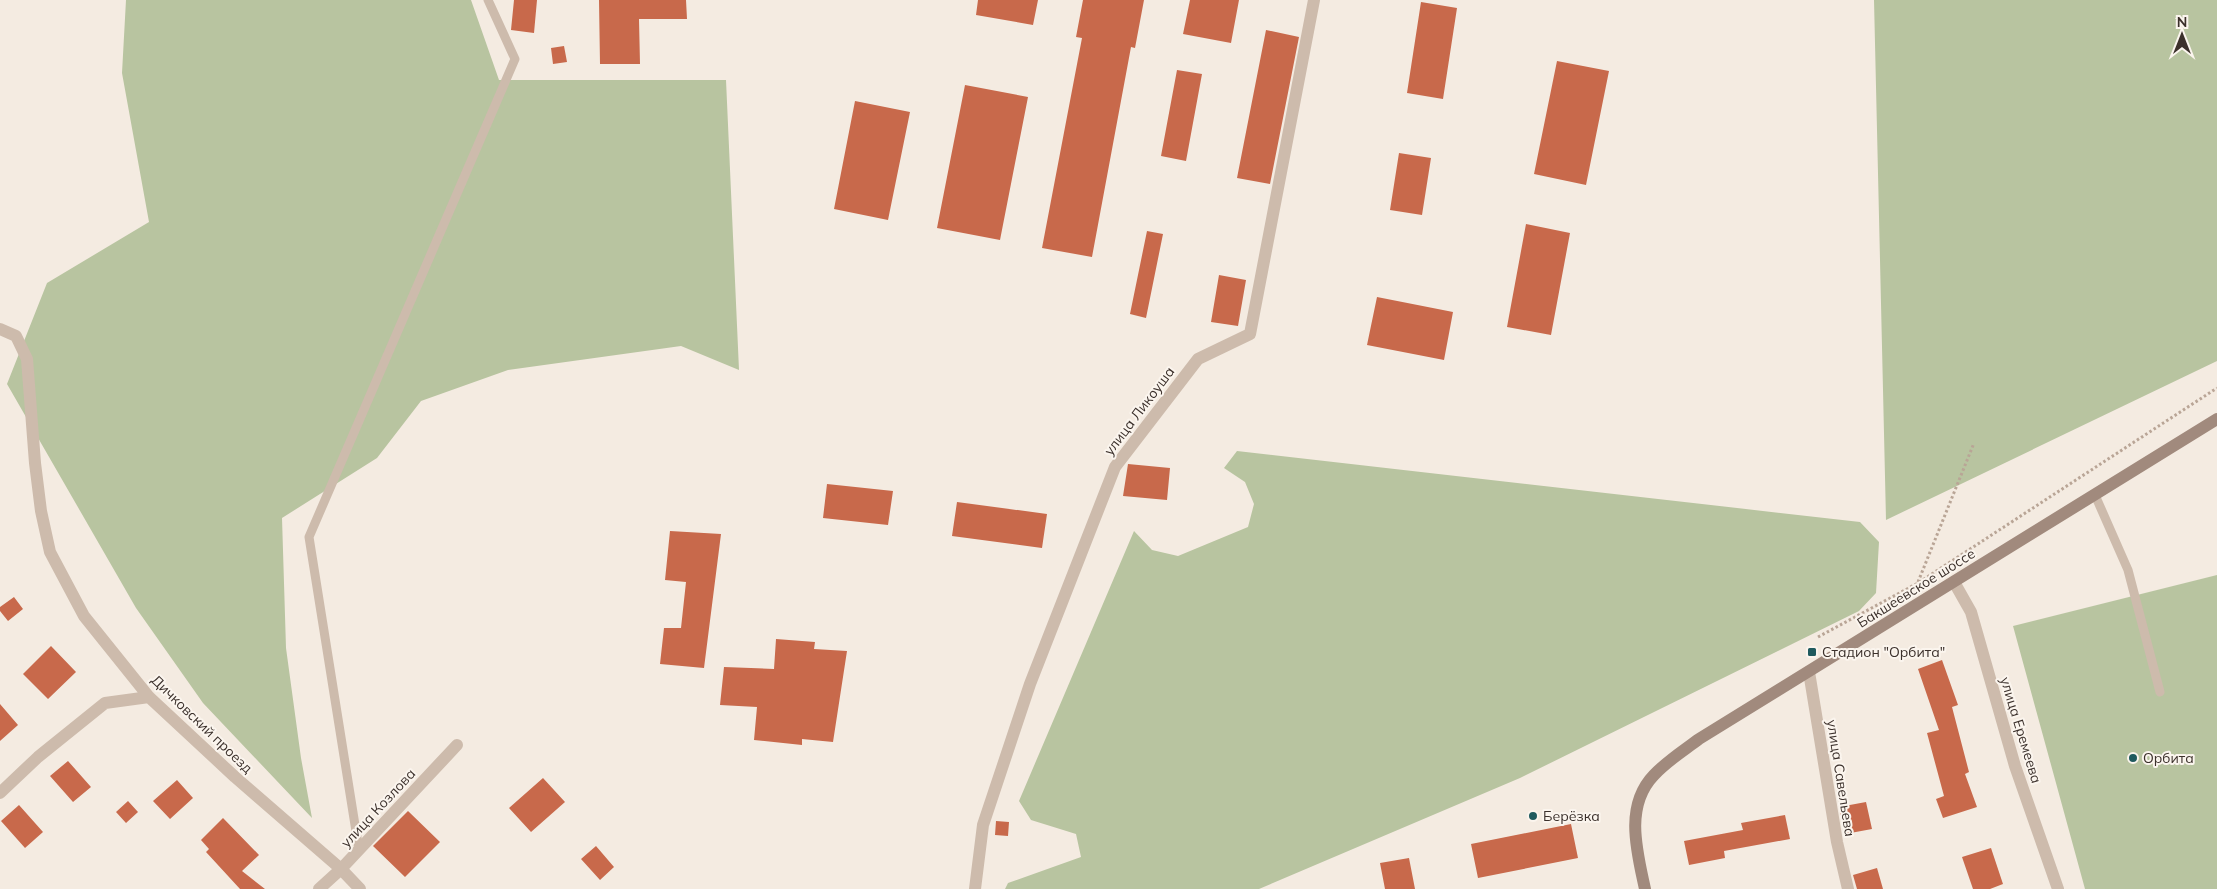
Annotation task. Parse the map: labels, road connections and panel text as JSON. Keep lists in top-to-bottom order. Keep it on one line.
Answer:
{"streets":{"street":["улица Ликоуша","Бакшеевское шоссе","Дичковский проезд","улица Еремеева","улица Савельева","улица Козлова"]},"crossings":[["Бакшеевское шоссе","улица Еремеева"],["Бакшеевское шоссе","улица Савельева"],["Дичковский проезд","улица Козлова"]],"places":{"transit":["Стадион \"Орбита\""],"other":["Орбита","Берёзка"]},"north":"top"}
